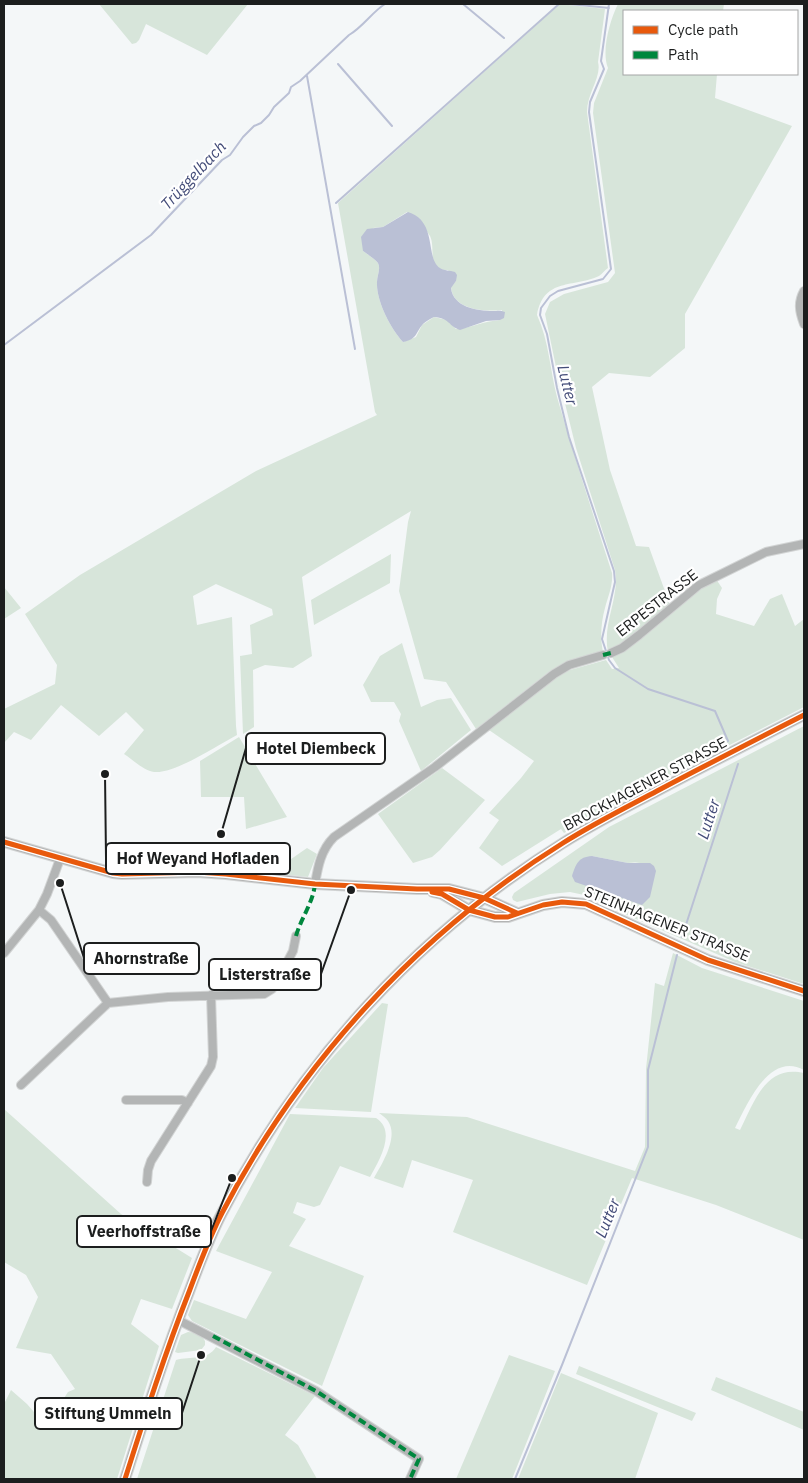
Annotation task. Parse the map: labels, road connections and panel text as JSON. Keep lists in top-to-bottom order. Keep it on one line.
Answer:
{"streets":{"main road":["BROCKHAGENER STRASSE","STEINHAGENER STRASSE"],"street":["ERPESTRASSE"]},"crossings":[["ERPESTRASSE","STEINHAGENER STRASSE"],["BROCKHAGENER STRASSE","STEINHAGENER STRASSE"]],"water":["Trüggelbach","Lutter"],"places":["Hof Weyand Hofladen","Hotel Diembeck","Ahornstraße","Listerstraße","Veerhoffstraße","Stiftung Ummeln"],"legend":["Cycle path","Path"]}
